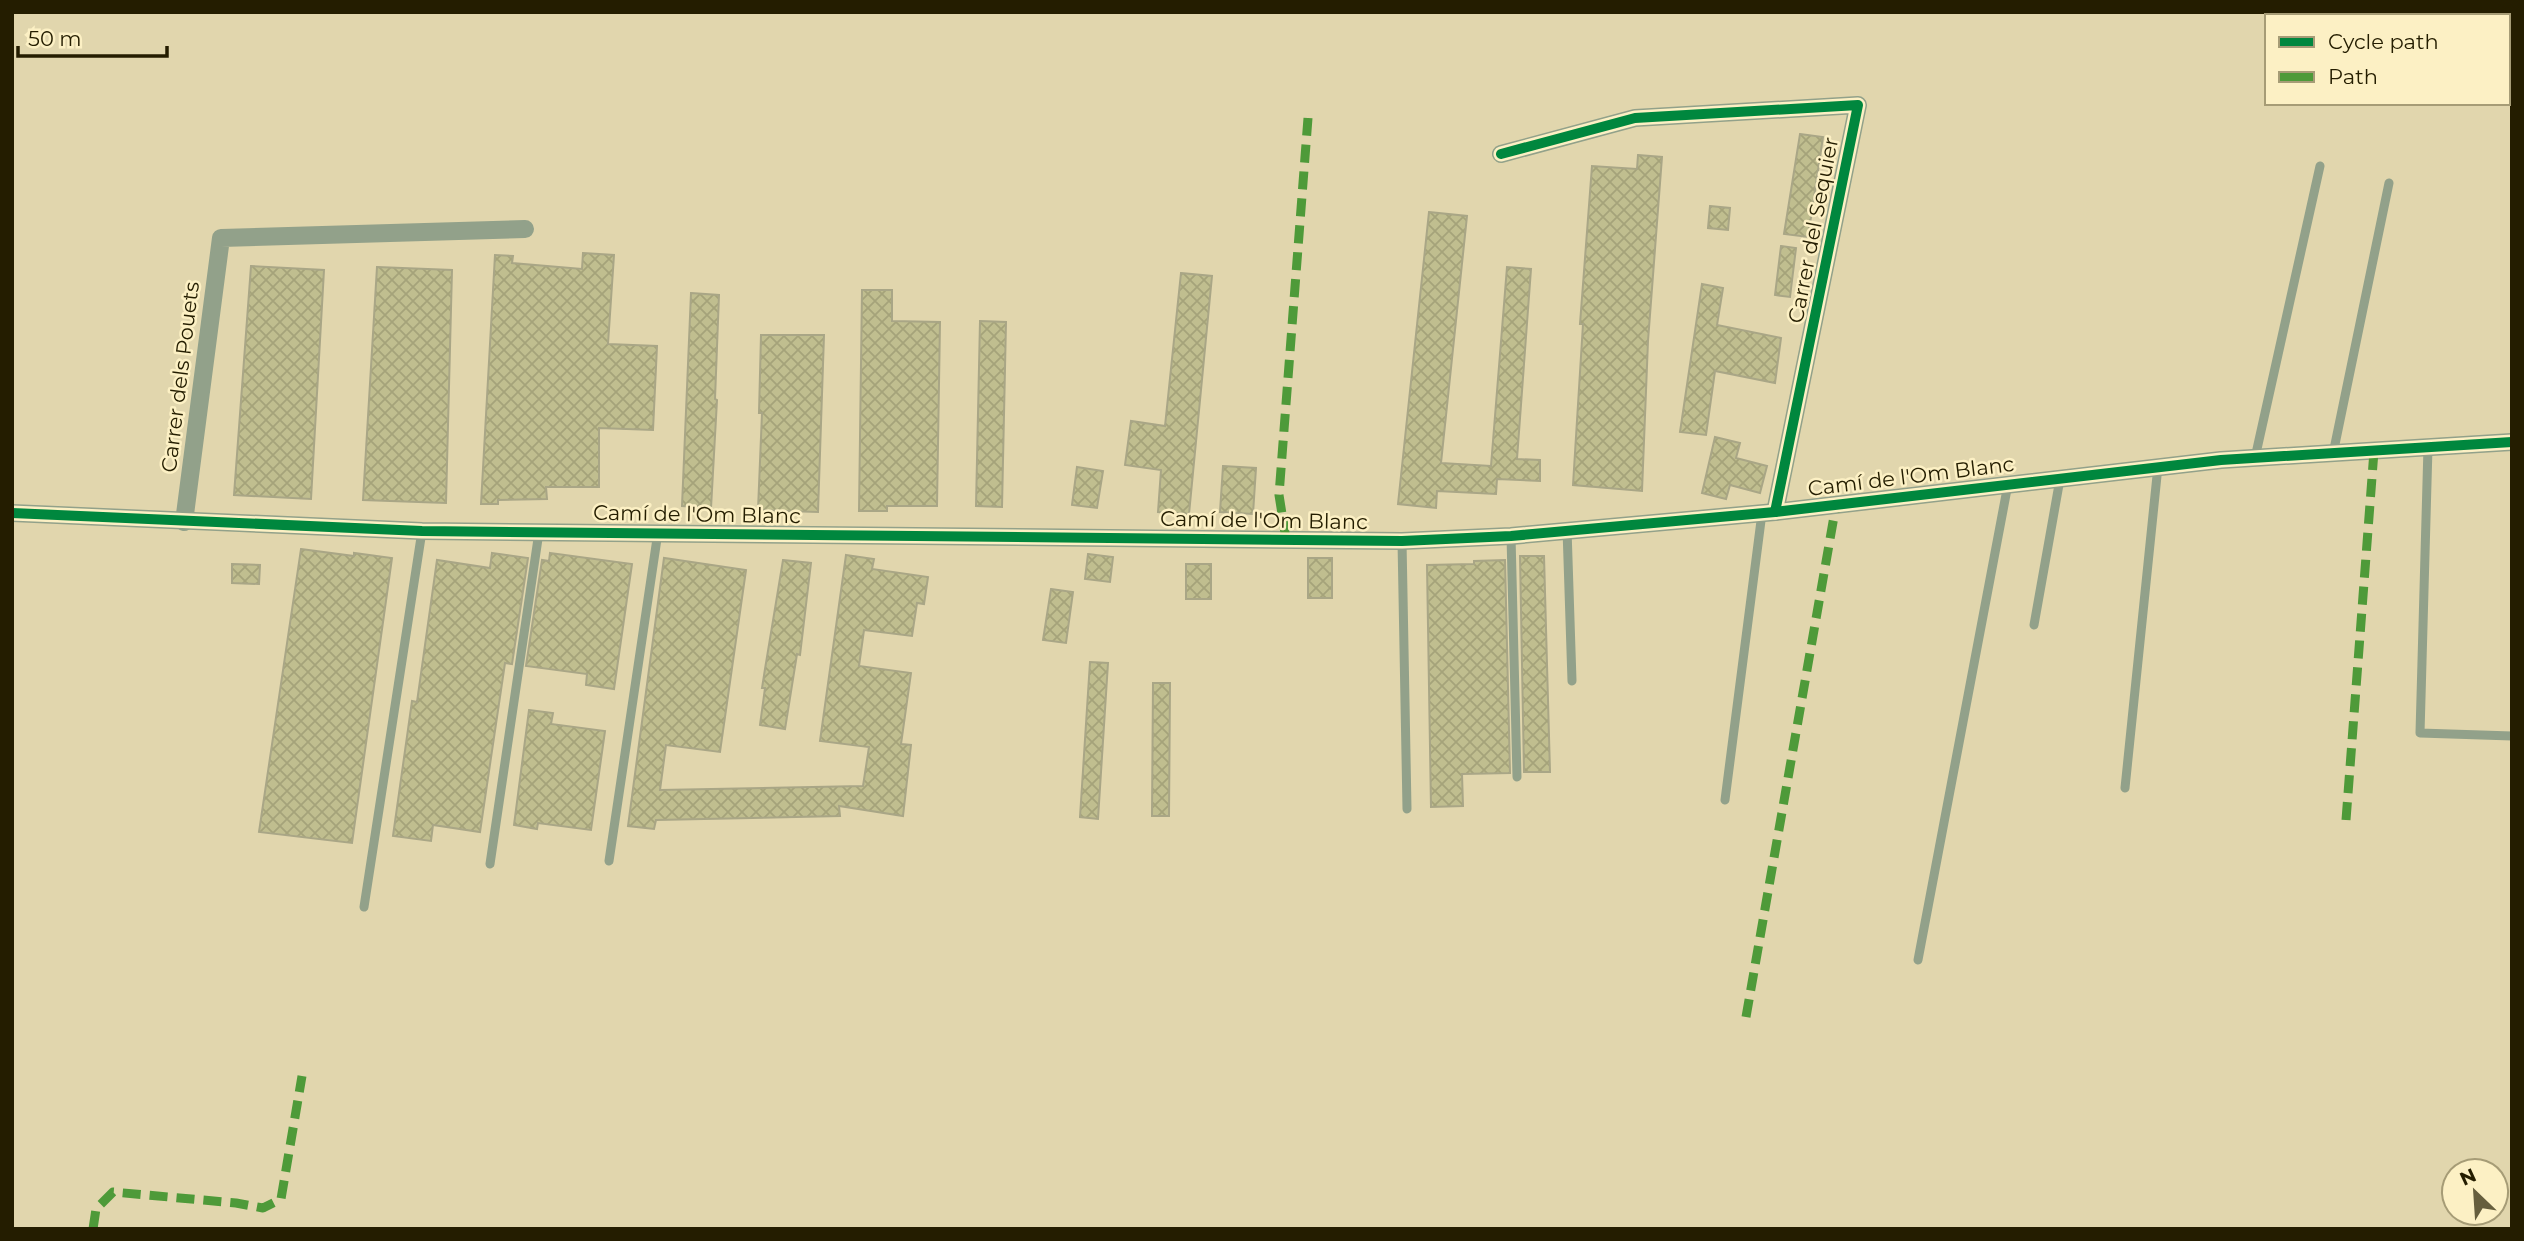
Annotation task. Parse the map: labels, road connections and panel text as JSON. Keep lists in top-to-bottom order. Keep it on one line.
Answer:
{"streets":{"street":["Carrer del Sequier","Carrer dels Pouets","Camí de l'Om Blanc"]},"crossings":[["Carrer del Sequier","Camí de l'Om Blanc"],["Carrer dels Pouets","Camí de l'Om Blanc"]],"legend":["Cycle path","Path"],"scale_bar":"50 m","north":"top left"}
